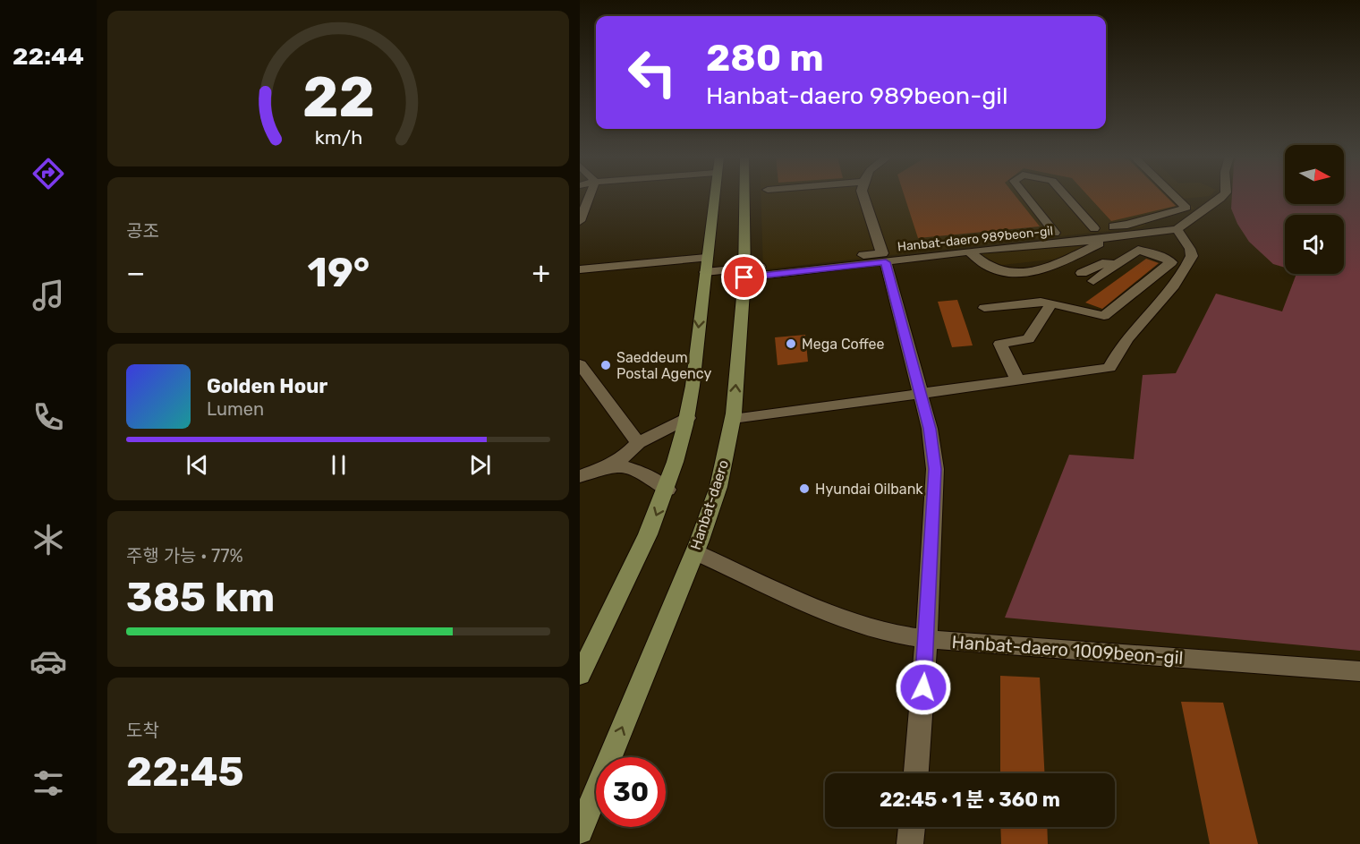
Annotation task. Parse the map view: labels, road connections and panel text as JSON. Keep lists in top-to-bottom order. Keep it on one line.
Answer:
{"streets":{"main road":["Hanbat-daero"],"street":["Hanbat-daero 989beon-gil","Hanbat-daero 1009beon-gil"]},"crossings":[["Hanbat-daero 989beon-gil","Hanbat-daero"],["Hanbat-daero","Hanbat-daero 1009beon-gil"]],"places":["Mega Coffee","Saeddeum Postal Agency","Hyundai Oilbank"],"north":"right","page":{"tabs":"22:44","turn":["280 m","Hanbat-daero 989beon-gil"],"tile":["공조",["주행 가능 · 77%","385 km"],["도착","22:45"]],"heat":["−","19°","+"],"song":["Golden Hour","Lumen"],"limit":"30","trip":"22:45 · 1 분 · 360 m","gauge":["22","km/h"]}}
